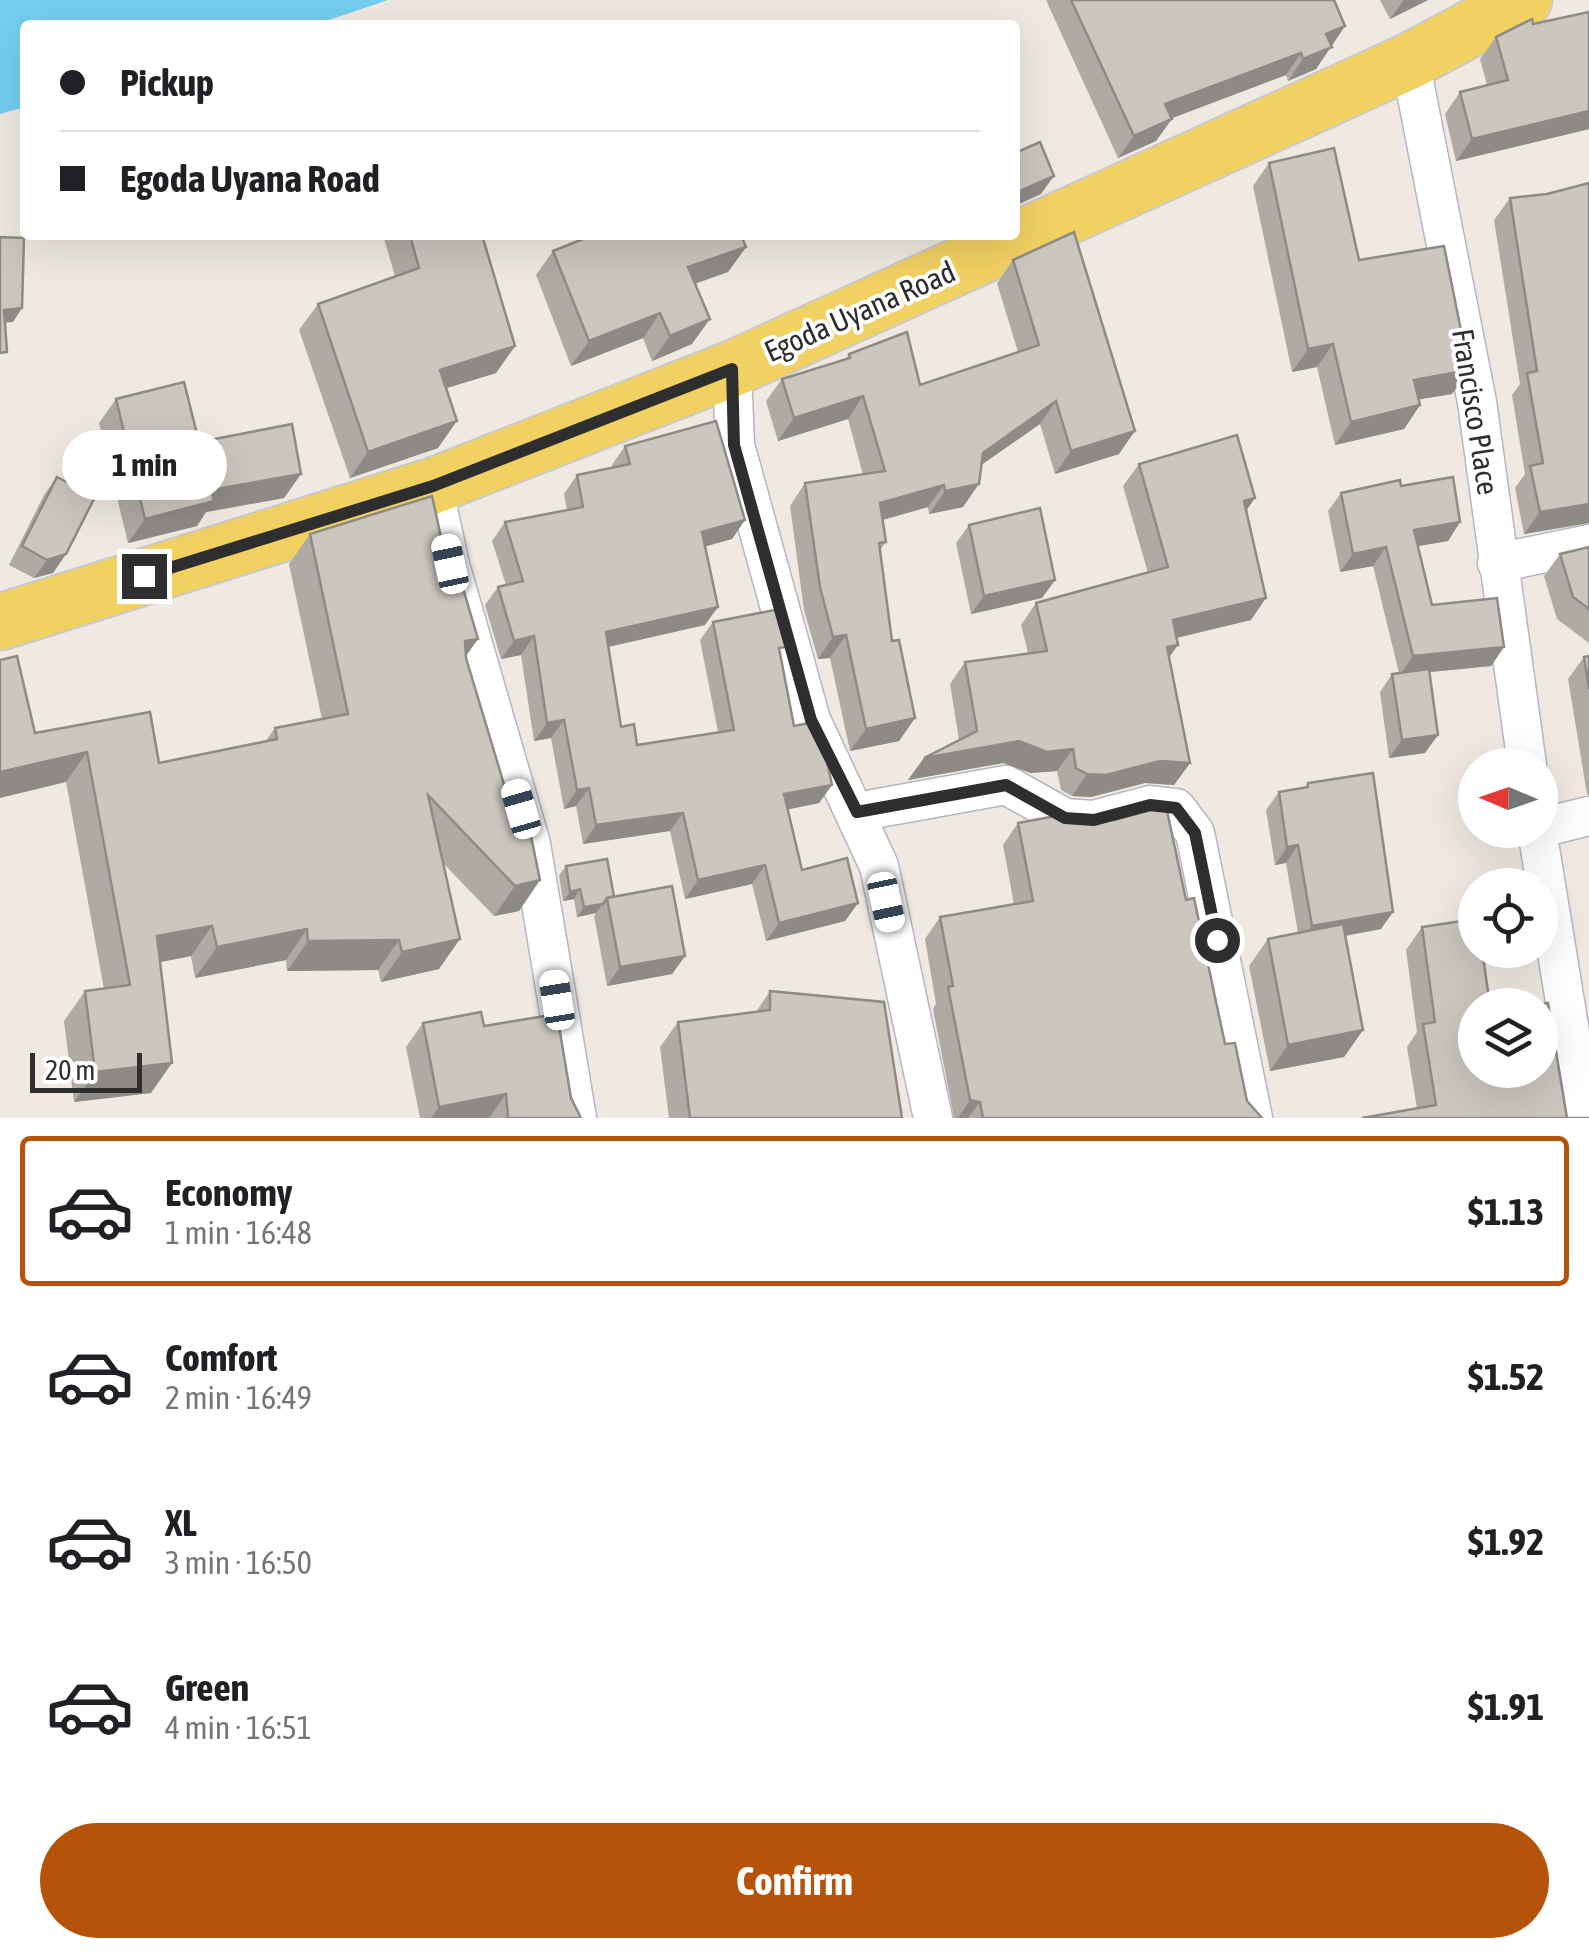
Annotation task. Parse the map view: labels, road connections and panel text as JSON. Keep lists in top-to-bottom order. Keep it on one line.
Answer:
{"streets":{"main road":["Egoda Uyana Road"],"street":["Francisco Place"]},"crossings":[["Egoda Uyana Road","Francisco Place"]],"scale_bar":"20 m","north":"left","page":{"banner":["Pickup","Egoda Uyana Road"],"bubble":"1 min","scale":"20 m","list":[{"name":"Economy","note":"1 min · 16:48","value":"$1.13"},{"name":"Comfort","note":"2 min · 16:49","value":"$1.52"},{"name":"XL","note":"3 min · 16:50","value":"$1.92"},{"name":"Green","note":"4 min · 16:51","value":"$1.91"}],"buttons":"Confirm"}}
